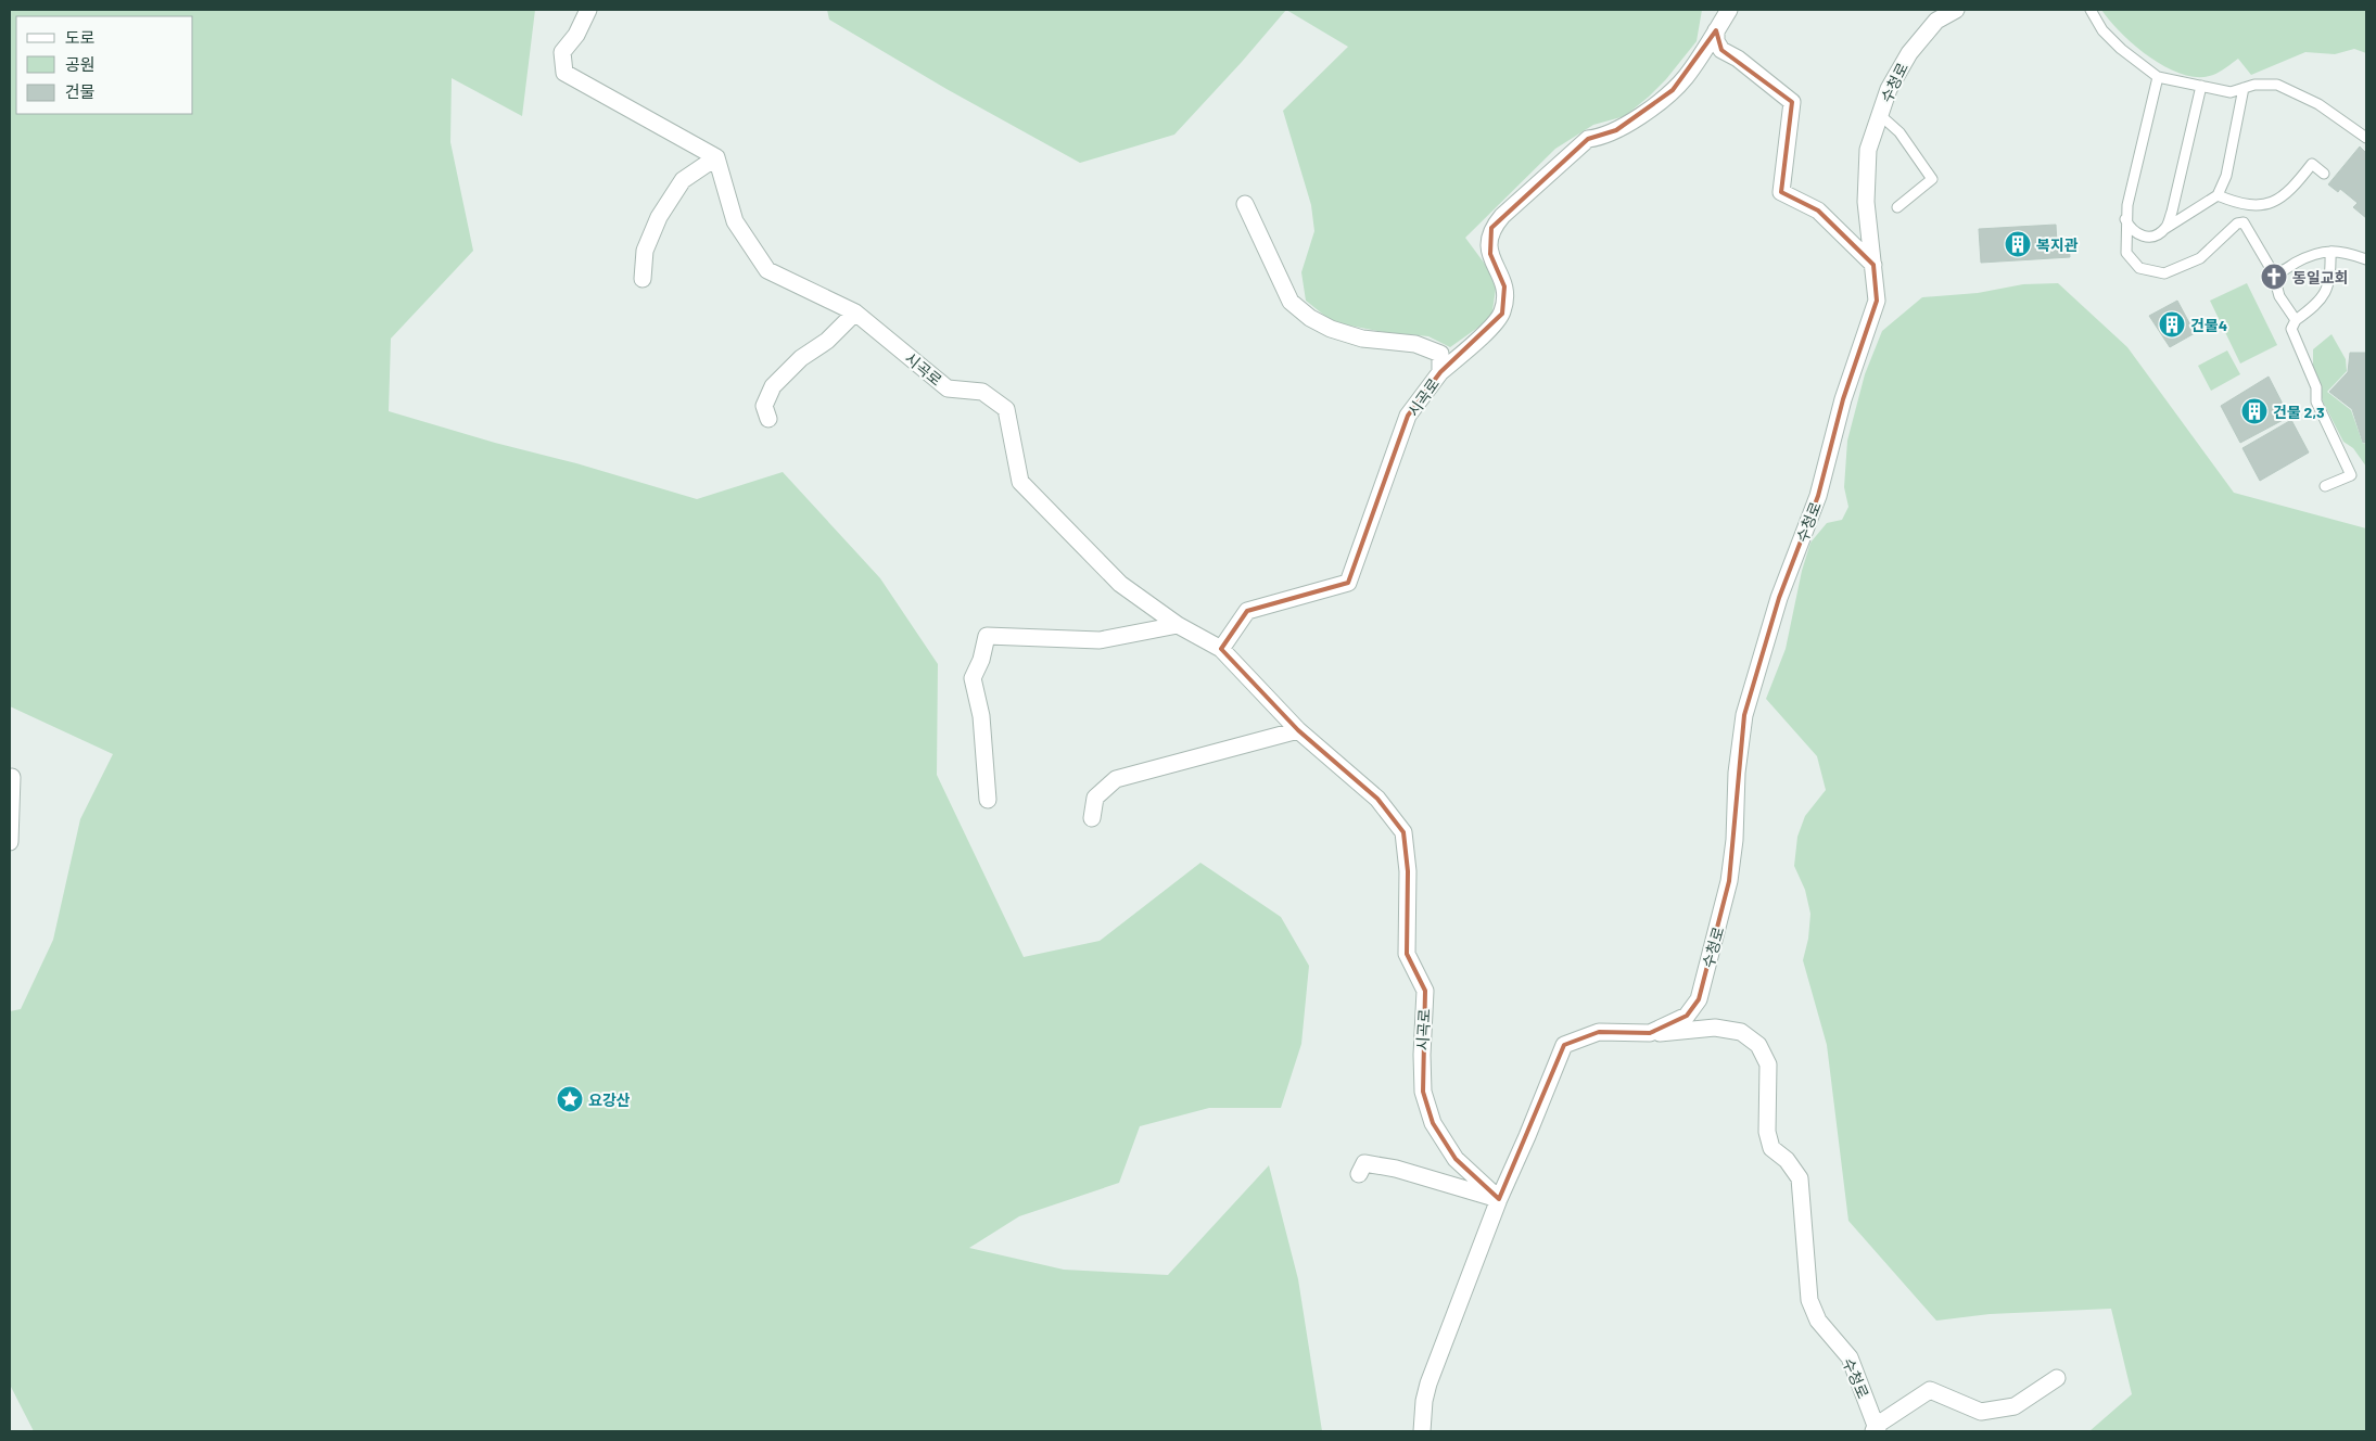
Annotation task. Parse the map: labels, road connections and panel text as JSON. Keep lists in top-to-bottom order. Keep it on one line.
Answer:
{"streets":{"street":["수청로","시곡로"]},"crossings":[["수청로","시곡로"]],"places":{"building":["복지관","건물4","건물 2,3"],"church":["동일교회"],"place":["요강산"]},"legend":["도로","공원","건물"]}
